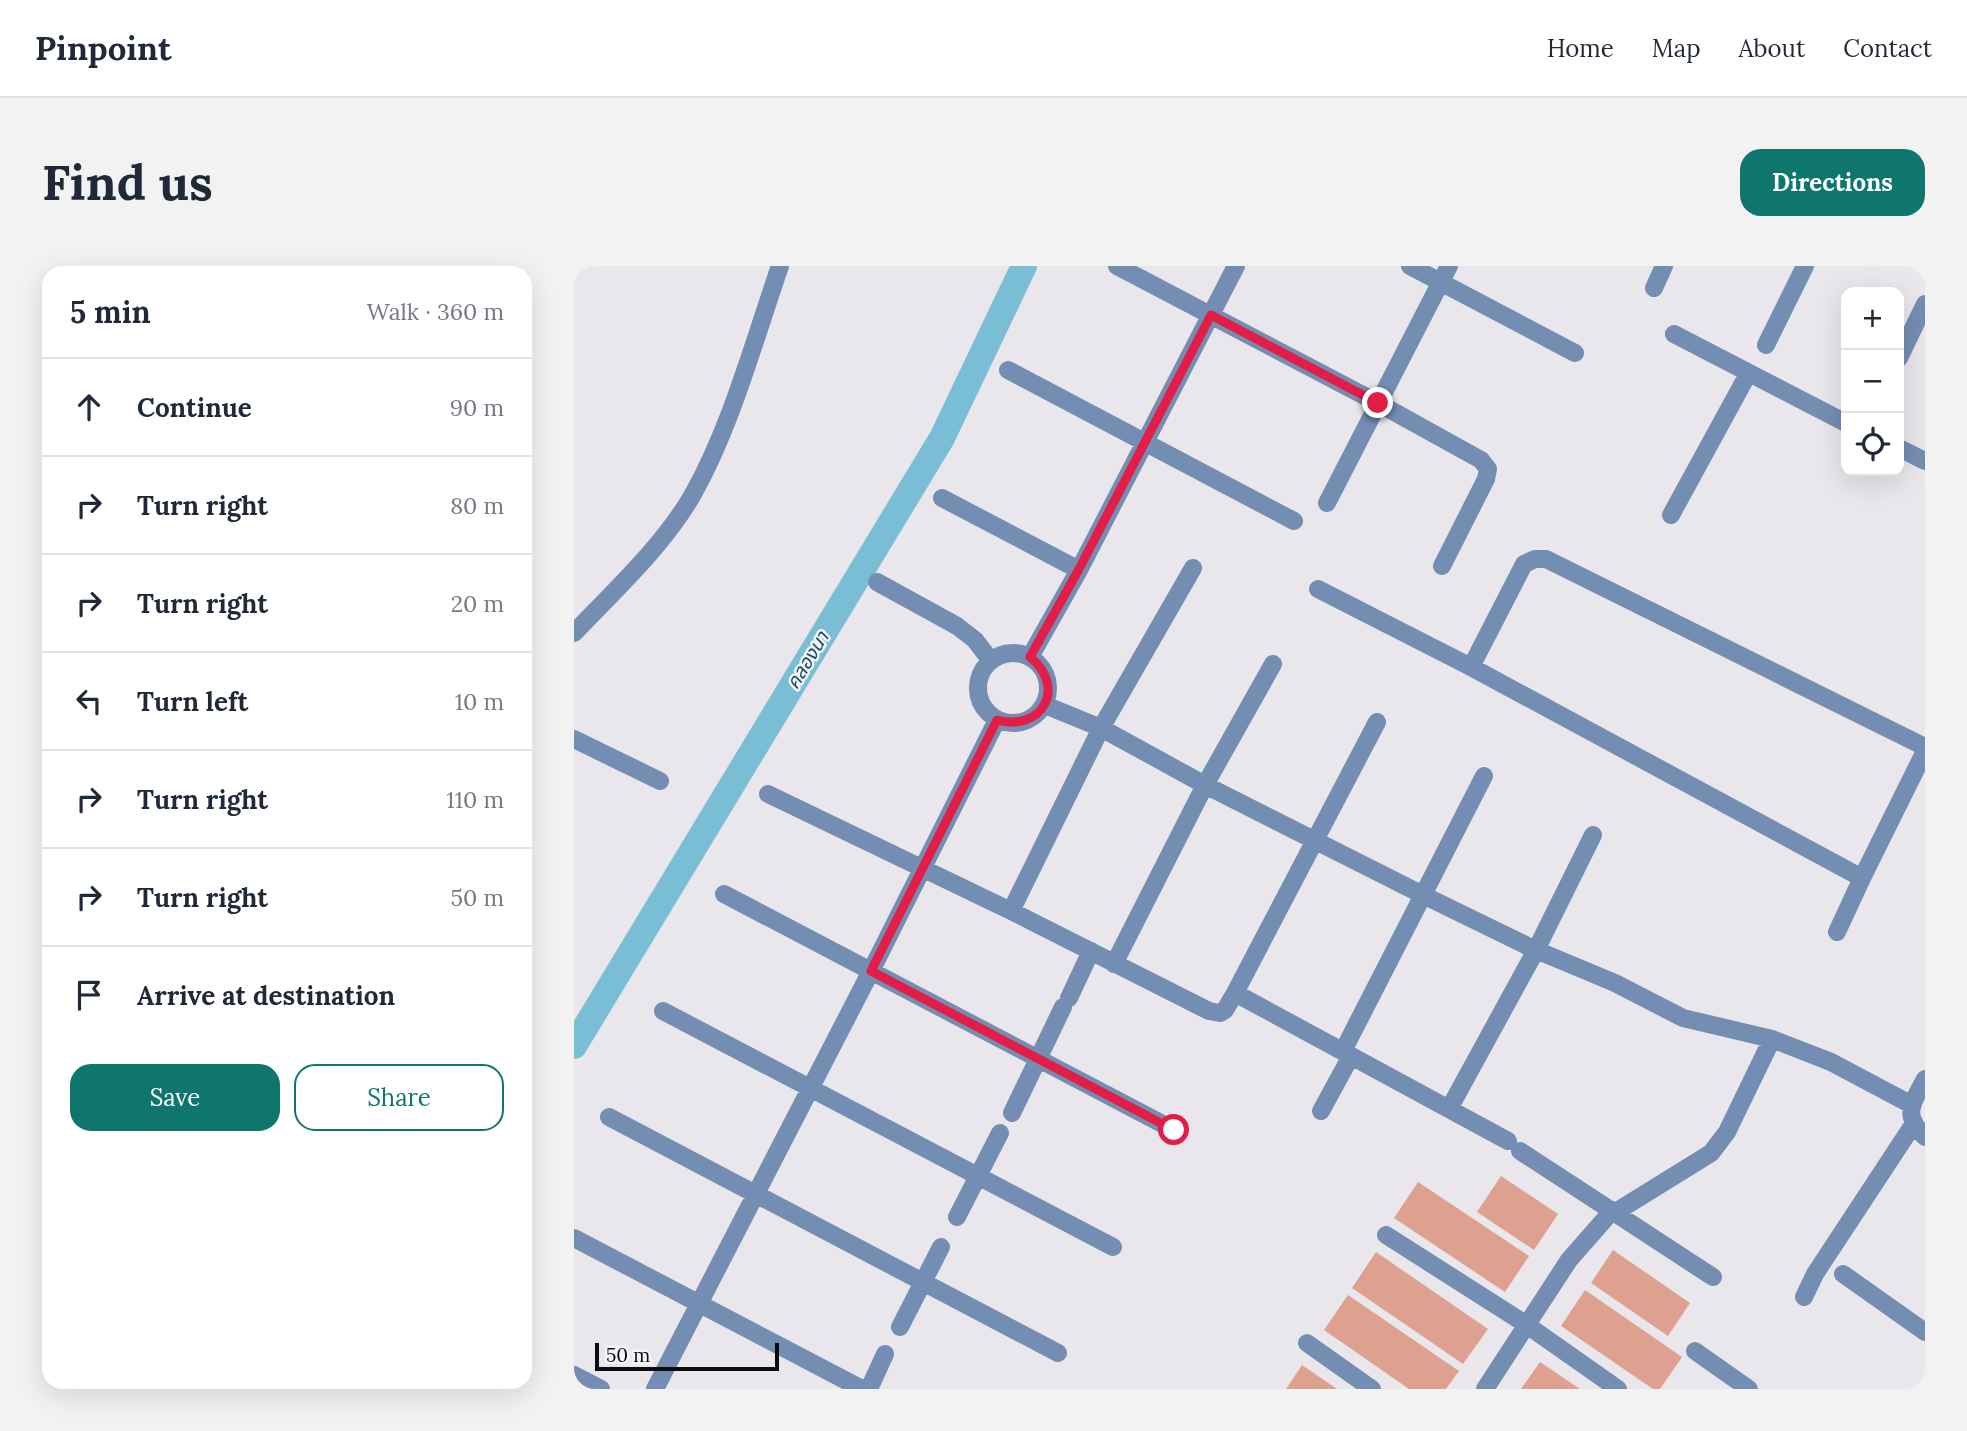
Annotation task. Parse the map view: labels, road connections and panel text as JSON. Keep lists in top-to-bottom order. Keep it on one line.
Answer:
{"water":["คลองนา"],"scale_bar":"50 m","page":{"header":"Pinpoint","nav":["Home","Map","About","Contact"],"buttons":["Directions",["Save","Share"]],"title":"Find us","heading":["5 min","Walk · 360 m"],"map_buttons":["+","−"],"list":[["Continue","90 m"],["Turn right","80 m"],["Turn right","20 m"],["Turn left","10 m"],["Turn right","110 m"],["Turn right","50 m"],"Arrive at destination"],"scale":"50 m"}}
